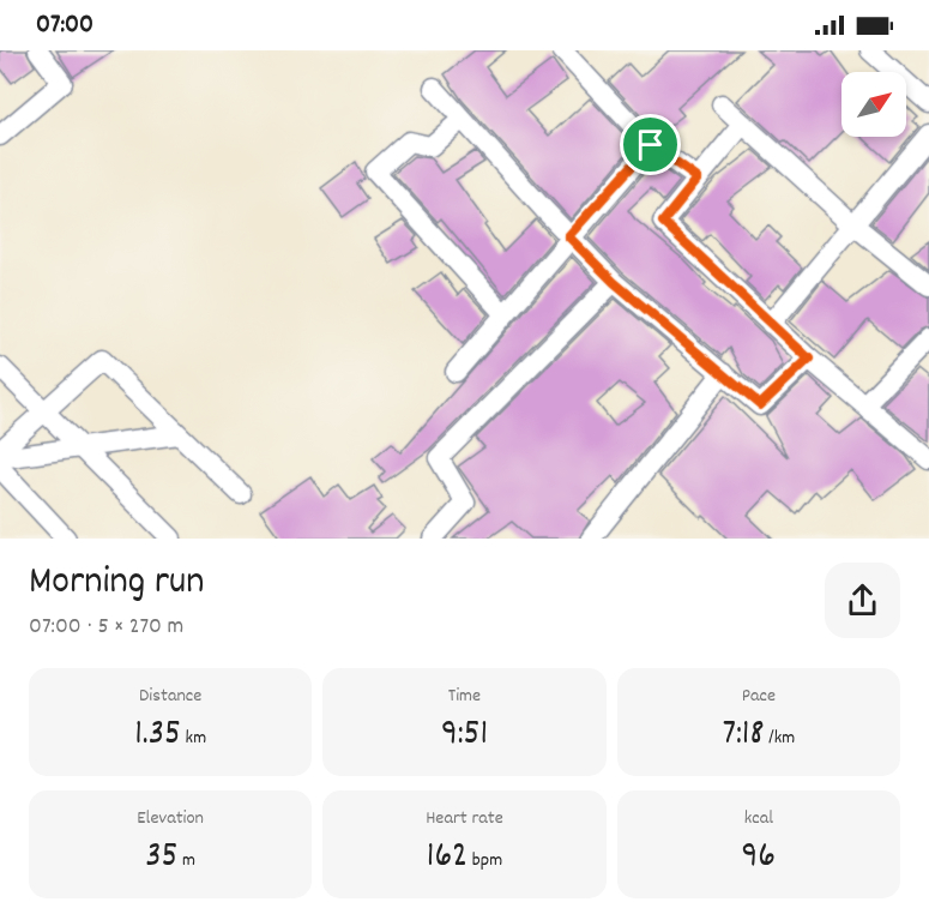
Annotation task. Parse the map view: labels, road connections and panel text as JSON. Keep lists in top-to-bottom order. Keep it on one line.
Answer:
{"north":"top right","page":{"status":"07:00","heading":["Morning run","07:00 · 5 × 270 m"],"stats":[["Distance","1.35 km"],["Time","9:51"],["Pace","7:18 /km"],["Elevation","35 m"],["Heart rate","162 bpm"],["kcal","96"]]}}
